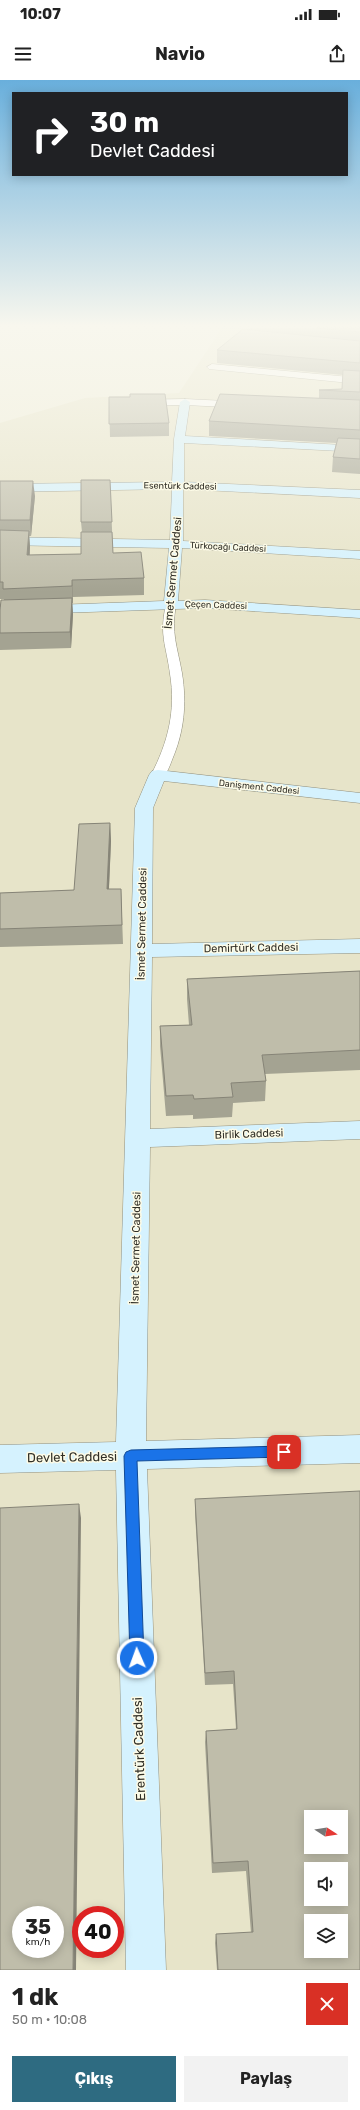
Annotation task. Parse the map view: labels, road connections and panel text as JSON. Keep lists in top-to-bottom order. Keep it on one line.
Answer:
{"streets":{"street":["Esentürk Caddesi","Türkocağı Caddesi","İsmet Sermet Caddesi","Çeçen Caddesi","Danişment Caddesi","Demirtürk Caddesi","Birlik Caddesi","Devlet Caddesi","Erentürk Caddesi"]},"crossings":[["Esentürk Caddesi","İsmet Sermet Caddesi"],["Türkocağı Caddesi","İsmet Sermet Caddesi"],["İsmet Sermet Caddesi","Çeçen Caddesi"],["İsmet Sermet Caddesi","Danişment Caddesi"],["İsmet Sermet Caddesi","Demirtürk Caddesi"],["İsmet Sermet Caddesi","Birlik Caddesi"],["İsmet Sermet Caddesi","Devlet Caddesi"],["İsmet Sermet Caddesi","Erentürk Caddesi"],["Devlet Caddesi","Erentürk Caddesi"]],"north":"right","page":{"status":"10:07","header":"Navio","turn":["30 m","Devlet Caddesi"],"speed":"35 km/h","limit":"40","heading":["1 dk","50 m · 10:08"],"buttons":["Çıkış","Paylaş"]}}
